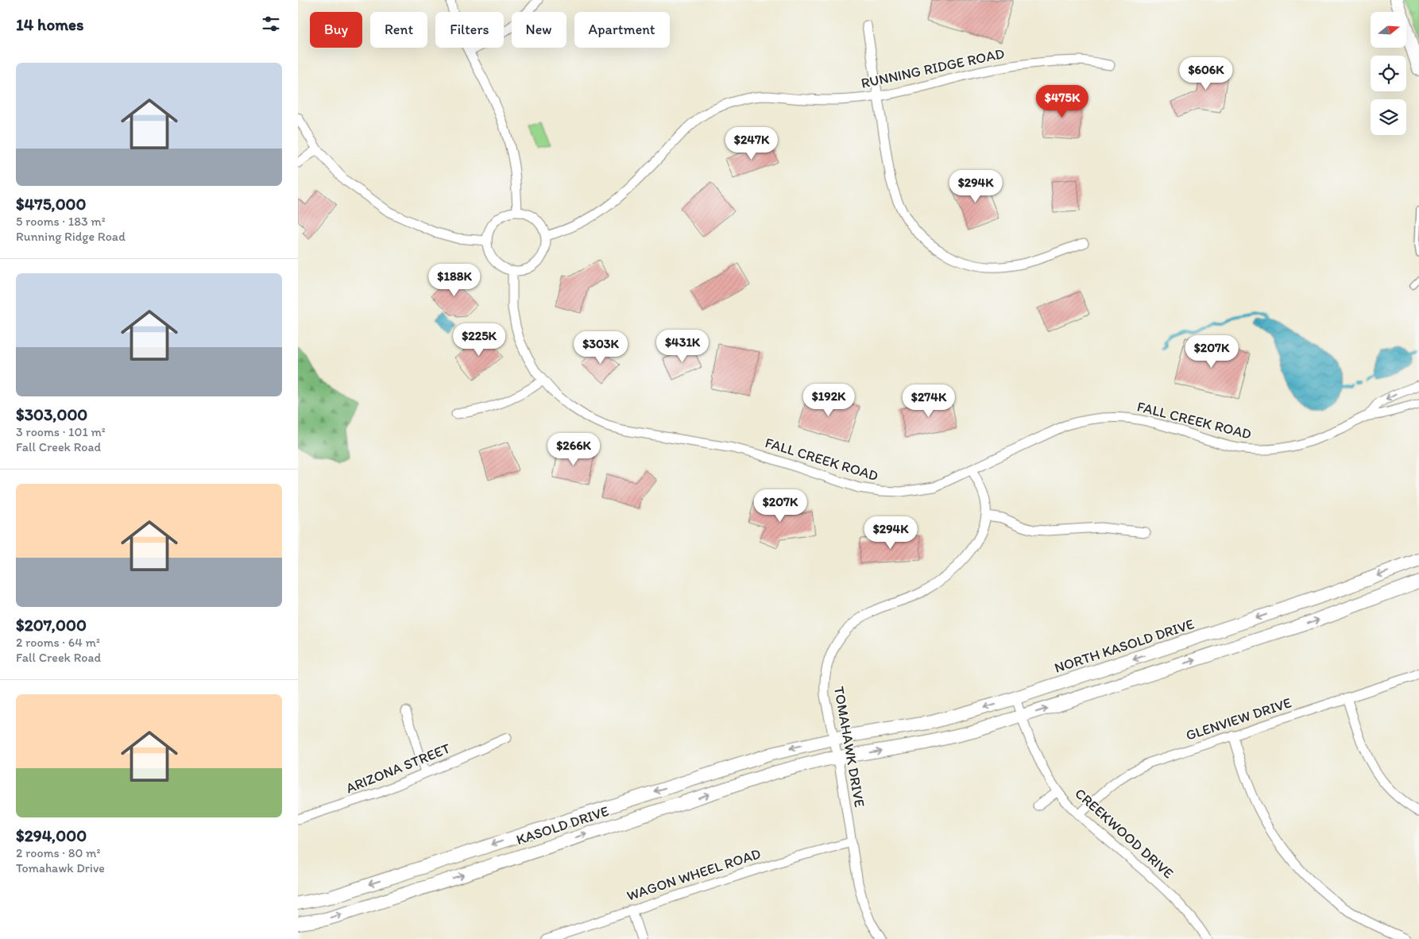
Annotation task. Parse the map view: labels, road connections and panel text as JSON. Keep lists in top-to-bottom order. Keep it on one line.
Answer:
{"streets":{"main road":["NORTH KASOLD DRIVE","KASOLD DRIVE"],"street":["RUNNING RIDGE ROAD","FALL CREEK ROAD","GLENVIEW DRIVE","TOMAHAWK DRIVE","ARIZONA STREET","CREEKWOOD DRIVE","WAGON WHEEL ROAD"]},"crossings":[["RUNNING RIDGE ROAD","FALL CREEK ROAD"],["FALL CREEK ROAD","TOMAHAWK DRIVE"],["NORTH KASOLD DRIVE","TOMAHAWK DRIVE"],["NORTH KASOLD DRIVE","KASOLD DRIVE"],["NORTH KASOLD DRIVE","CREEKWOOD DRIVE"],["GLENVIEW DRIVE","CREEKWOOD DRIVE"],["TOMAHAWK DRIVE","KASOLD DRIVE"],["TOMAHAWK DRIVE","WAGON WHEEL ROAD"]],"north":"right","page":{"heading":"14 homes","chip":["Buy","Rent","Filters","New","Apartment"],"list":[{"name":"$475,000","note":"5 rooms · 183 m² · Running Ridge Road"},{"name":"$303,000","note":"3 rooms · 101 m² · Fall Creek Road"},{"name":"$207,000","note":"2 rooms · 64 m² · Fall Creek Road"},{"name":"$294,000","note":"2 rooms · 80 m² · Tomahawk Drive"}],"price":["$606K","$475K","$247K","$294K","$188K","$225K","$431K","$303K","$207K","$192K","$274K","$266K","$207K","$294K"]}}
